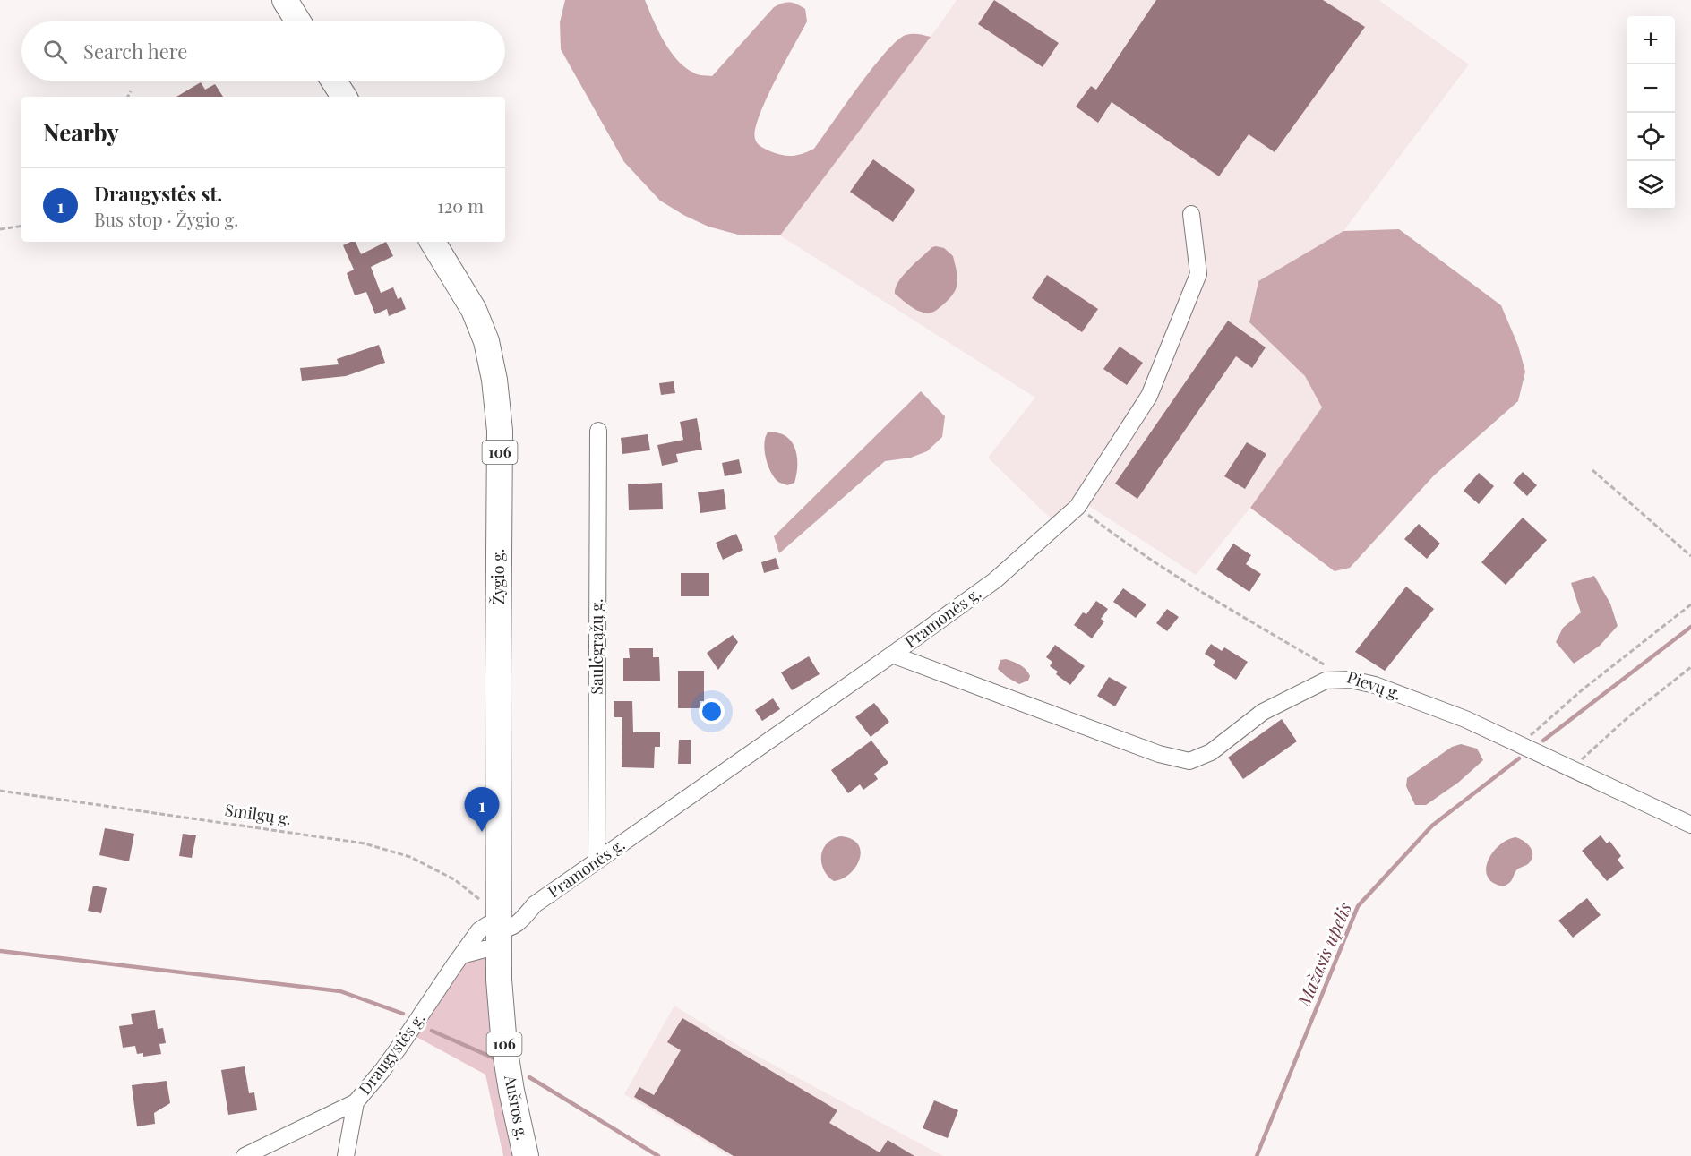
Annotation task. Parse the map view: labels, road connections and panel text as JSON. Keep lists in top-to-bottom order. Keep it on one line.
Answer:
{"streets":{"main road":["106","Žygio g.","Aušros g."],"street":["Pramonės g.","Saulėgrąžų g.","Pievų g.","Draugystės g."],"path":["Smilgų g."]},"crossings":[["Žygio g.","Pramonės g."],["Žygio g.","Smilgų g."],["Žygio g.","Draugystės g."],["Žygio g.","Aušros g."],["Pramonės g.","Saulėgrąžų g."],["Pramonės g.","Pievų g."],["Pramonės g.","Smilgų g."],["Pramonės g.","Draugystės g."],["Pramonės g.","Aušros g."],["Smilgų g.","Draugystės g."],["Smilgų g.","Aušros g."],["Draugystės g.","Aušros g."]],"water":["Mažasis upelis"],"page":{"map_buttons":["+","−"],"search":"Search here","heading":"Nearby","list":[{"mark":"1","name":"Draugystės st.","note":"Bus stop · Žygio g.","value":"120 m"}],"pins":"1"}}
